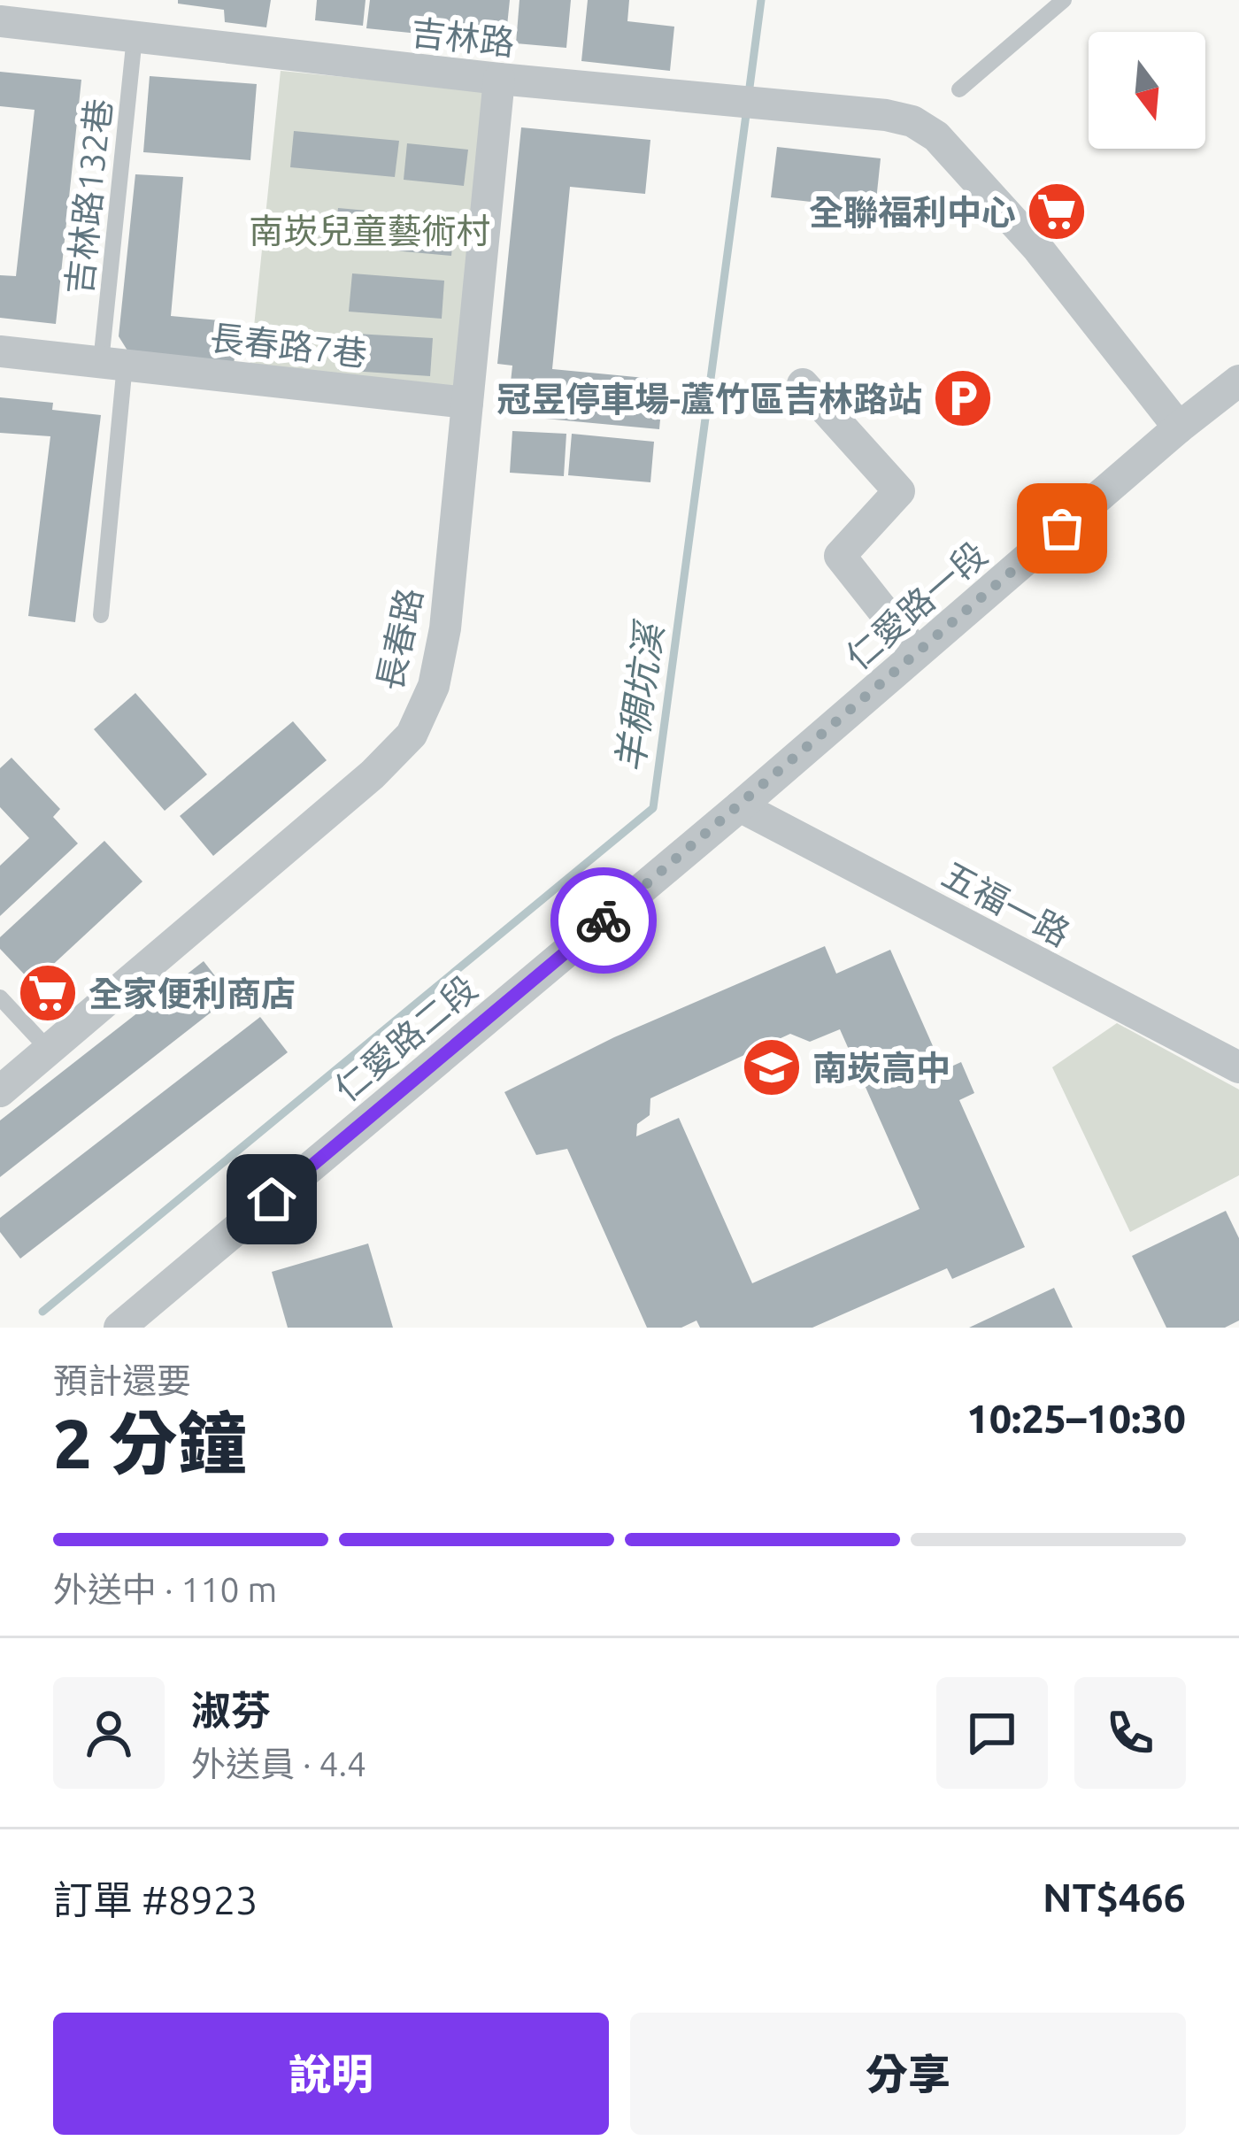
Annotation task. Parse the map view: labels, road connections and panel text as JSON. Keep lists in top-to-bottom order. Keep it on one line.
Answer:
{"streets":{"street":["吉林路","長春路7巷","仁愛路一段","長春路","五福一路","仁愛路二段"],"lane":["吉林路132巷"]},"crossings":[["吉林路","吉林路132巷"],["吉林路","仁愛路一段"],["吉林路","長春路"],["吉林路132巷","長春路7巷"],["長春路7巷","長春路"],["仁愛路一段","五福一路"],["仁愛路一段","仁愛路二段"],["五福一路","仁愛路二段"]],"water":["羊稠坑溪"],"parks":["南崁兒童藝術村"],"places":{"supermarket":["全聯福利中心","全家便利商店"],"parking":["冠昱停車場-蘆竹區吉林路站"],"school or university":["南崁高中"]},"north":"bottom","page":{"heading":["2 分鐘","預計還要","10:25–10:30"],"panel":["淑芬","外送員 · 4.4","訂單 #8923","NT$466"],"bar":"外送中 · 110 m","buttons":["說明","分享"]}}
